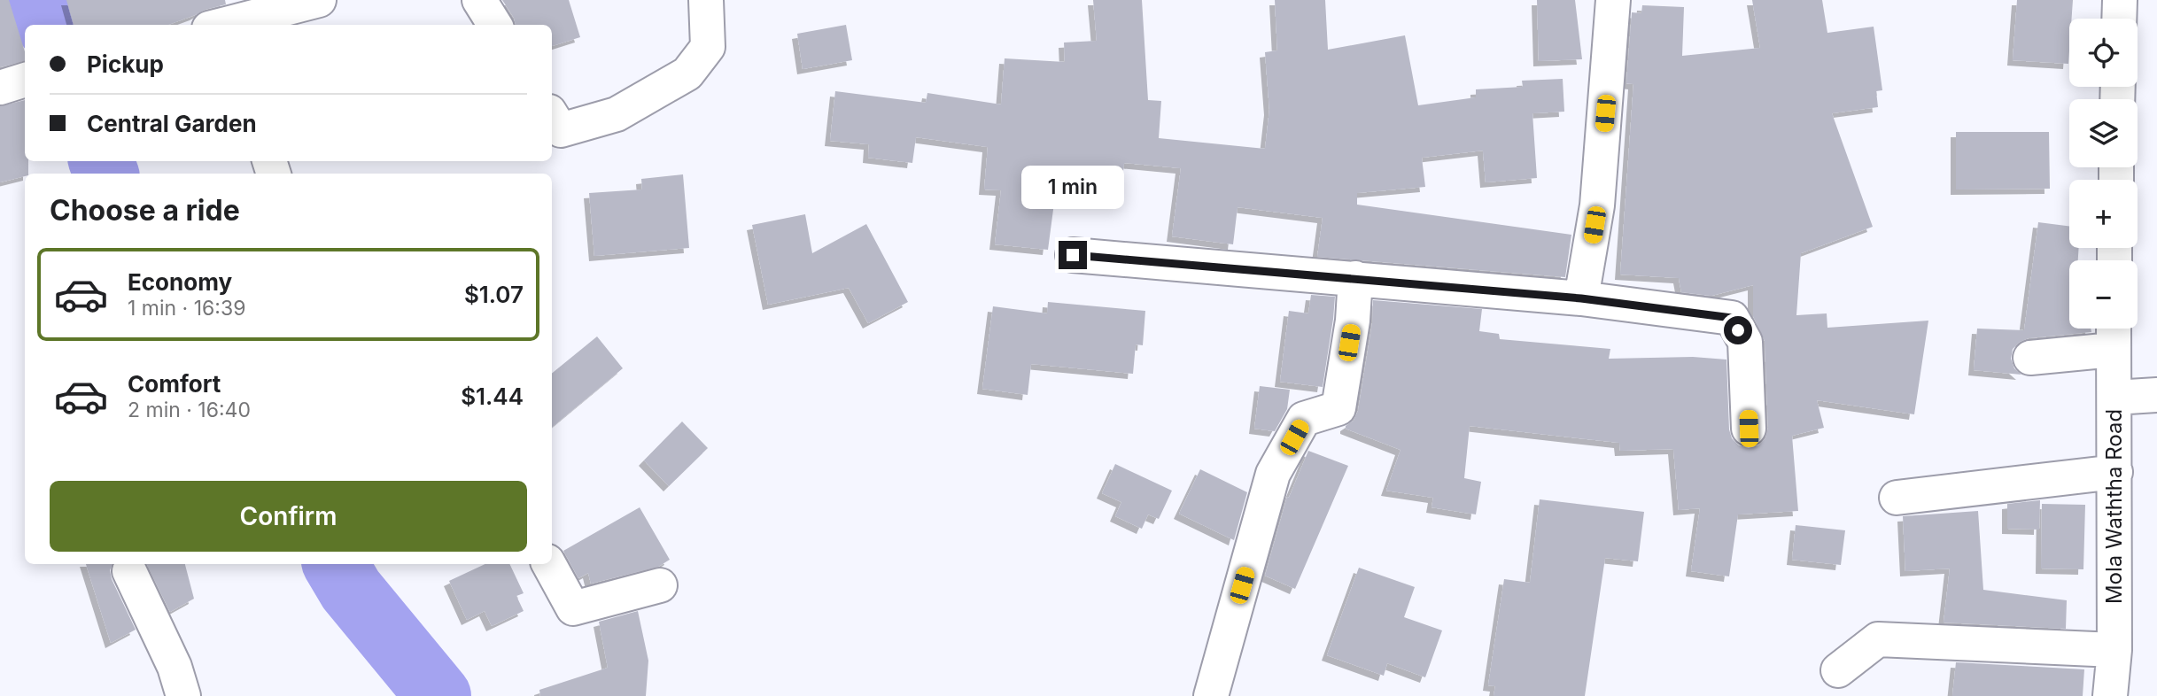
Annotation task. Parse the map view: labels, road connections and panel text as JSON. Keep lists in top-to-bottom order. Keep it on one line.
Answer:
{"streets":{"street":["Mola Waththa Road"]},"page":{"map_buttons":["+","−"],"banner":["Pickup","Central Garden"],"bubble":"1 min","heading":"Choose a ride","list":[{"name":"Economy","note":"1 min · 16:39","value":"$1.07"},{"name":"Comfort","note":"2 min · 16:40","value":"$1.44"}],"buttons":"Confirm"}}
